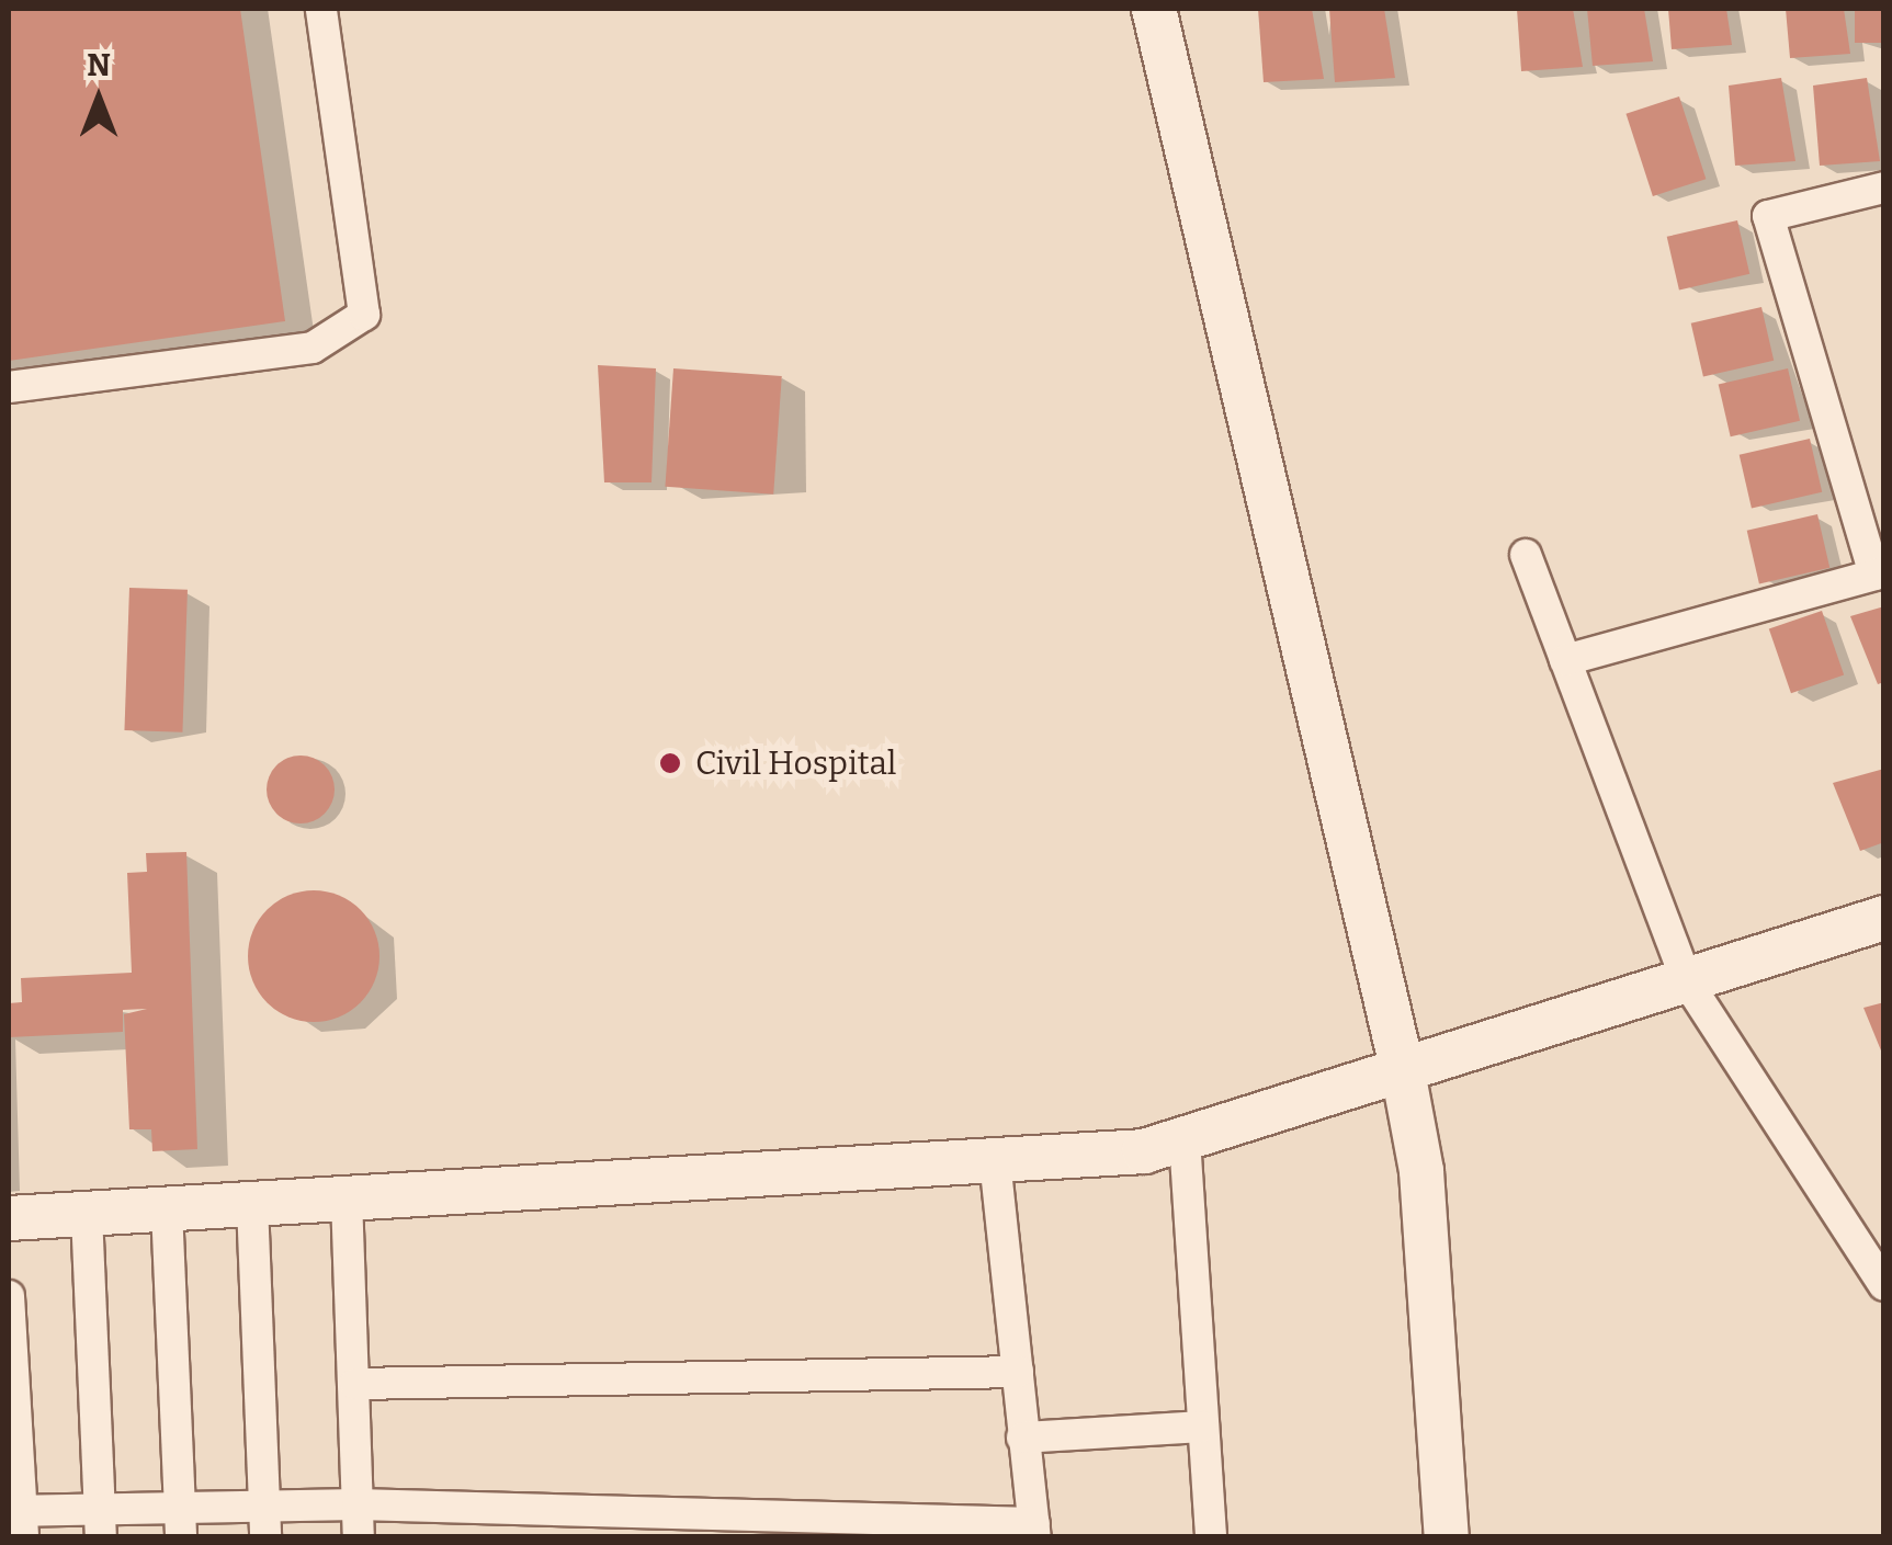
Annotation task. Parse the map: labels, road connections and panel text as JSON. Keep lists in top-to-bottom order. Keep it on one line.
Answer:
{"places":["Civil Hospital"],"north":"top"}
